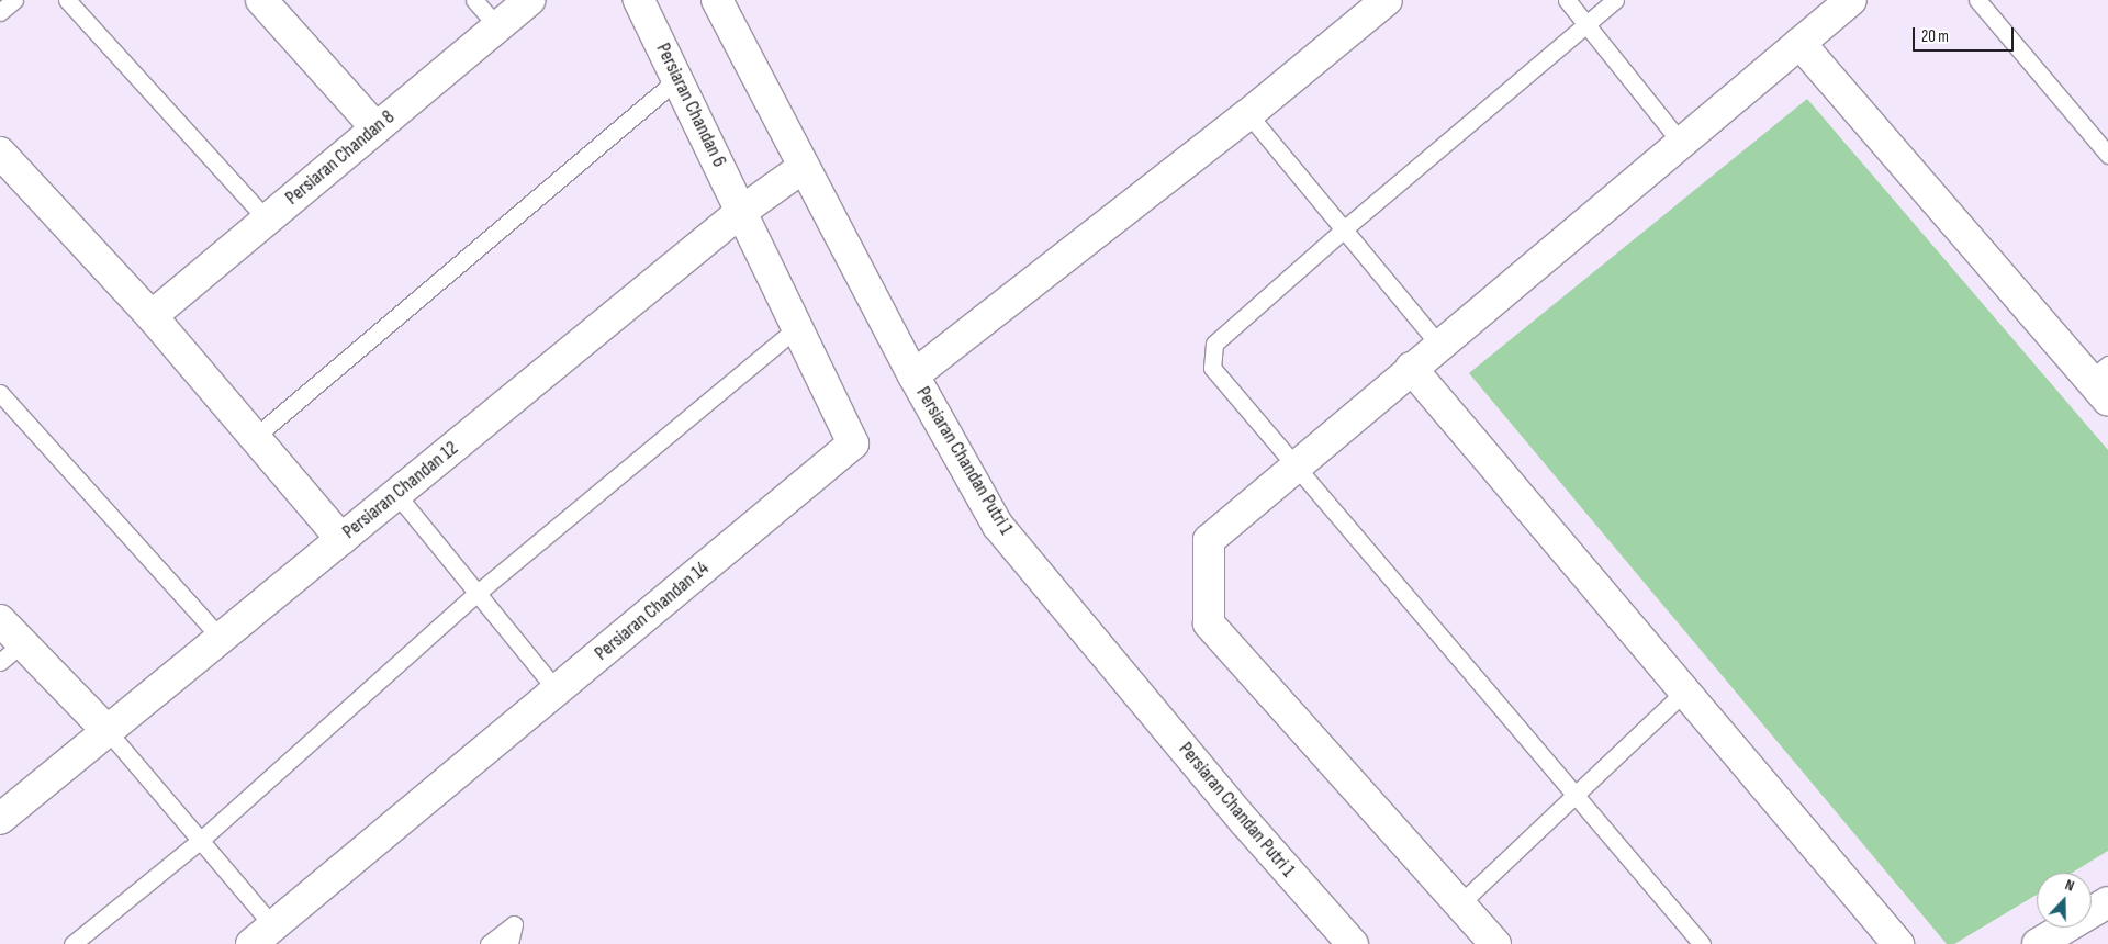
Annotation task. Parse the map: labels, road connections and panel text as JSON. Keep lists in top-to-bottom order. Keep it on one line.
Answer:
{"streets":{"street":["Persiaran Chandan 6","Persiaran Chandan 8","Persiaran Chandan Putri 1","Persiaran Chandan 12","Persiaran Chandan 14"]},"crossings":[["Persiaran Chandan 6","Persiaran Chandan 12"],["Persiaran Chandan 6","Persiaran Chandan 14"],["Persiaran Chandan Putri 1","Persiaran Chandan 12"],["Persiaran Chandan 12","Persiaran Chandan 14"]],"scale_bar":"20 m","north":"top"}
